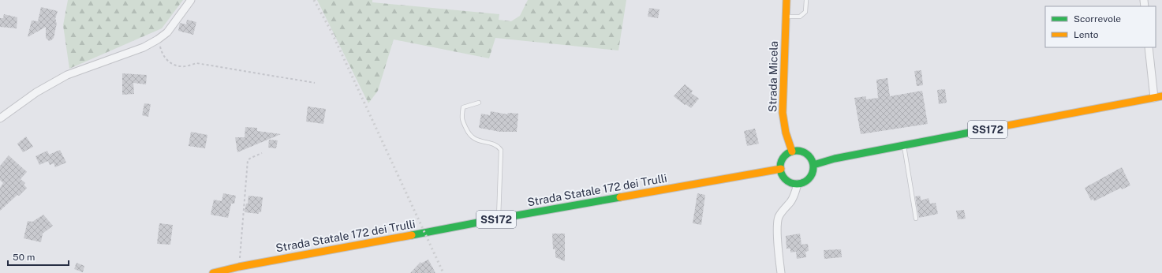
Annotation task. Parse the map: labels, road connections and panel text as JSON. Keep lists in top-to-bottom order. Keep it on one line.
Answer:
{"streets":{"main road":["Strada Micela","SS172","Strada Statale 172 dei Trulli"]},"crossings":[["Strada Micela","SS172"],["Strada Micela","Strada Statale 172 dei Trulli"],["SS172","Strada Statale 172 dei Trulli"]],"legend":["Scorrevole","Lento"],"scale_bar":"50 m"}
